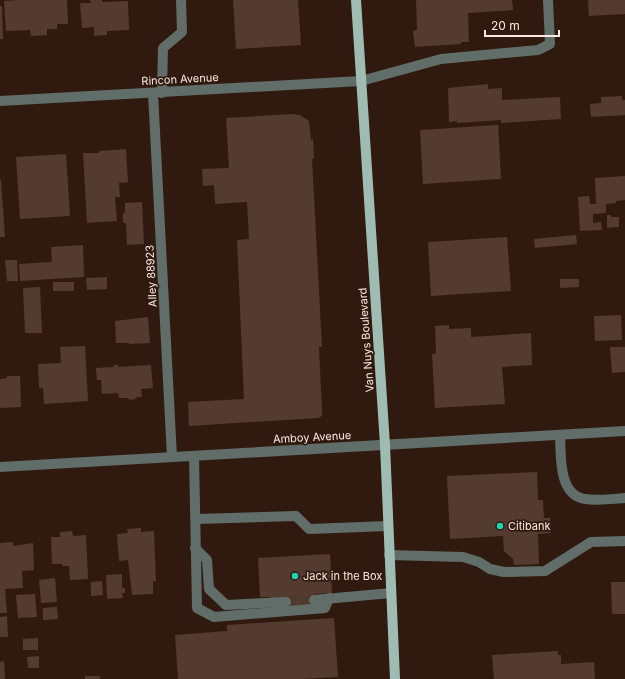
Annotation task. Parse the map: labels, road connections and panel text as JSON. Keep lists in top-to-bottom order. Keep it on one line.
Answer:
{"streets":{"main road":["Van Nuys Boulevard"],"street":["Rincon Avenue","Alley 88923","Amboy Avenue"]},"crossings":[["Rincon Avenue","Alley 88923"],["Rincon Avenue","Van Nuys Boulevard"],["Alley 88923","Amboy Avenue"],["Van Nuys Boulevard","Amboy Avenue"]],"places":["Citibank","Jack in the Box"],"scale_bar":"20 m"}
